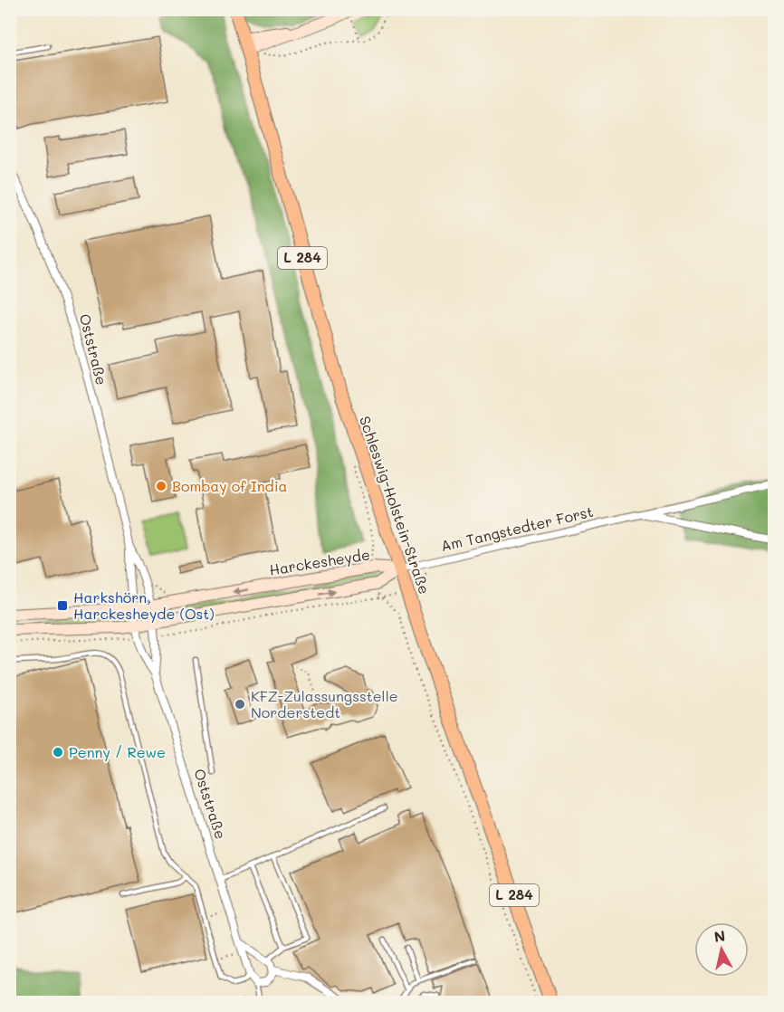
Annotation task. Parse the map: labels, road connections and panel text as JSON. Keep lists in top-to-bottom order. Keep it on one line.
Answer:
{"streets":{"main road":["L 284","Schleswig-Holstein-Straße","Harckesheyde"],"street":["Oststraße","Am Tangstedter Forst"]},"crossings":[["Oststraße","Harckesheyde"],["Schleswig-Holstein-Straße","Am Tangstedter Forst"],["Schleswig-Holstein-Straße","Harckesheyde"],["Am Tangstedter Forst","Harckesheyde"]],"places":{"other":["Bombay of India","KFZ-Zulassungsstelle Norderstedt","Penny / Rewe"],"transit":["Harkshörn, Harckesheyde (Ost)"]},"north":"top"}
